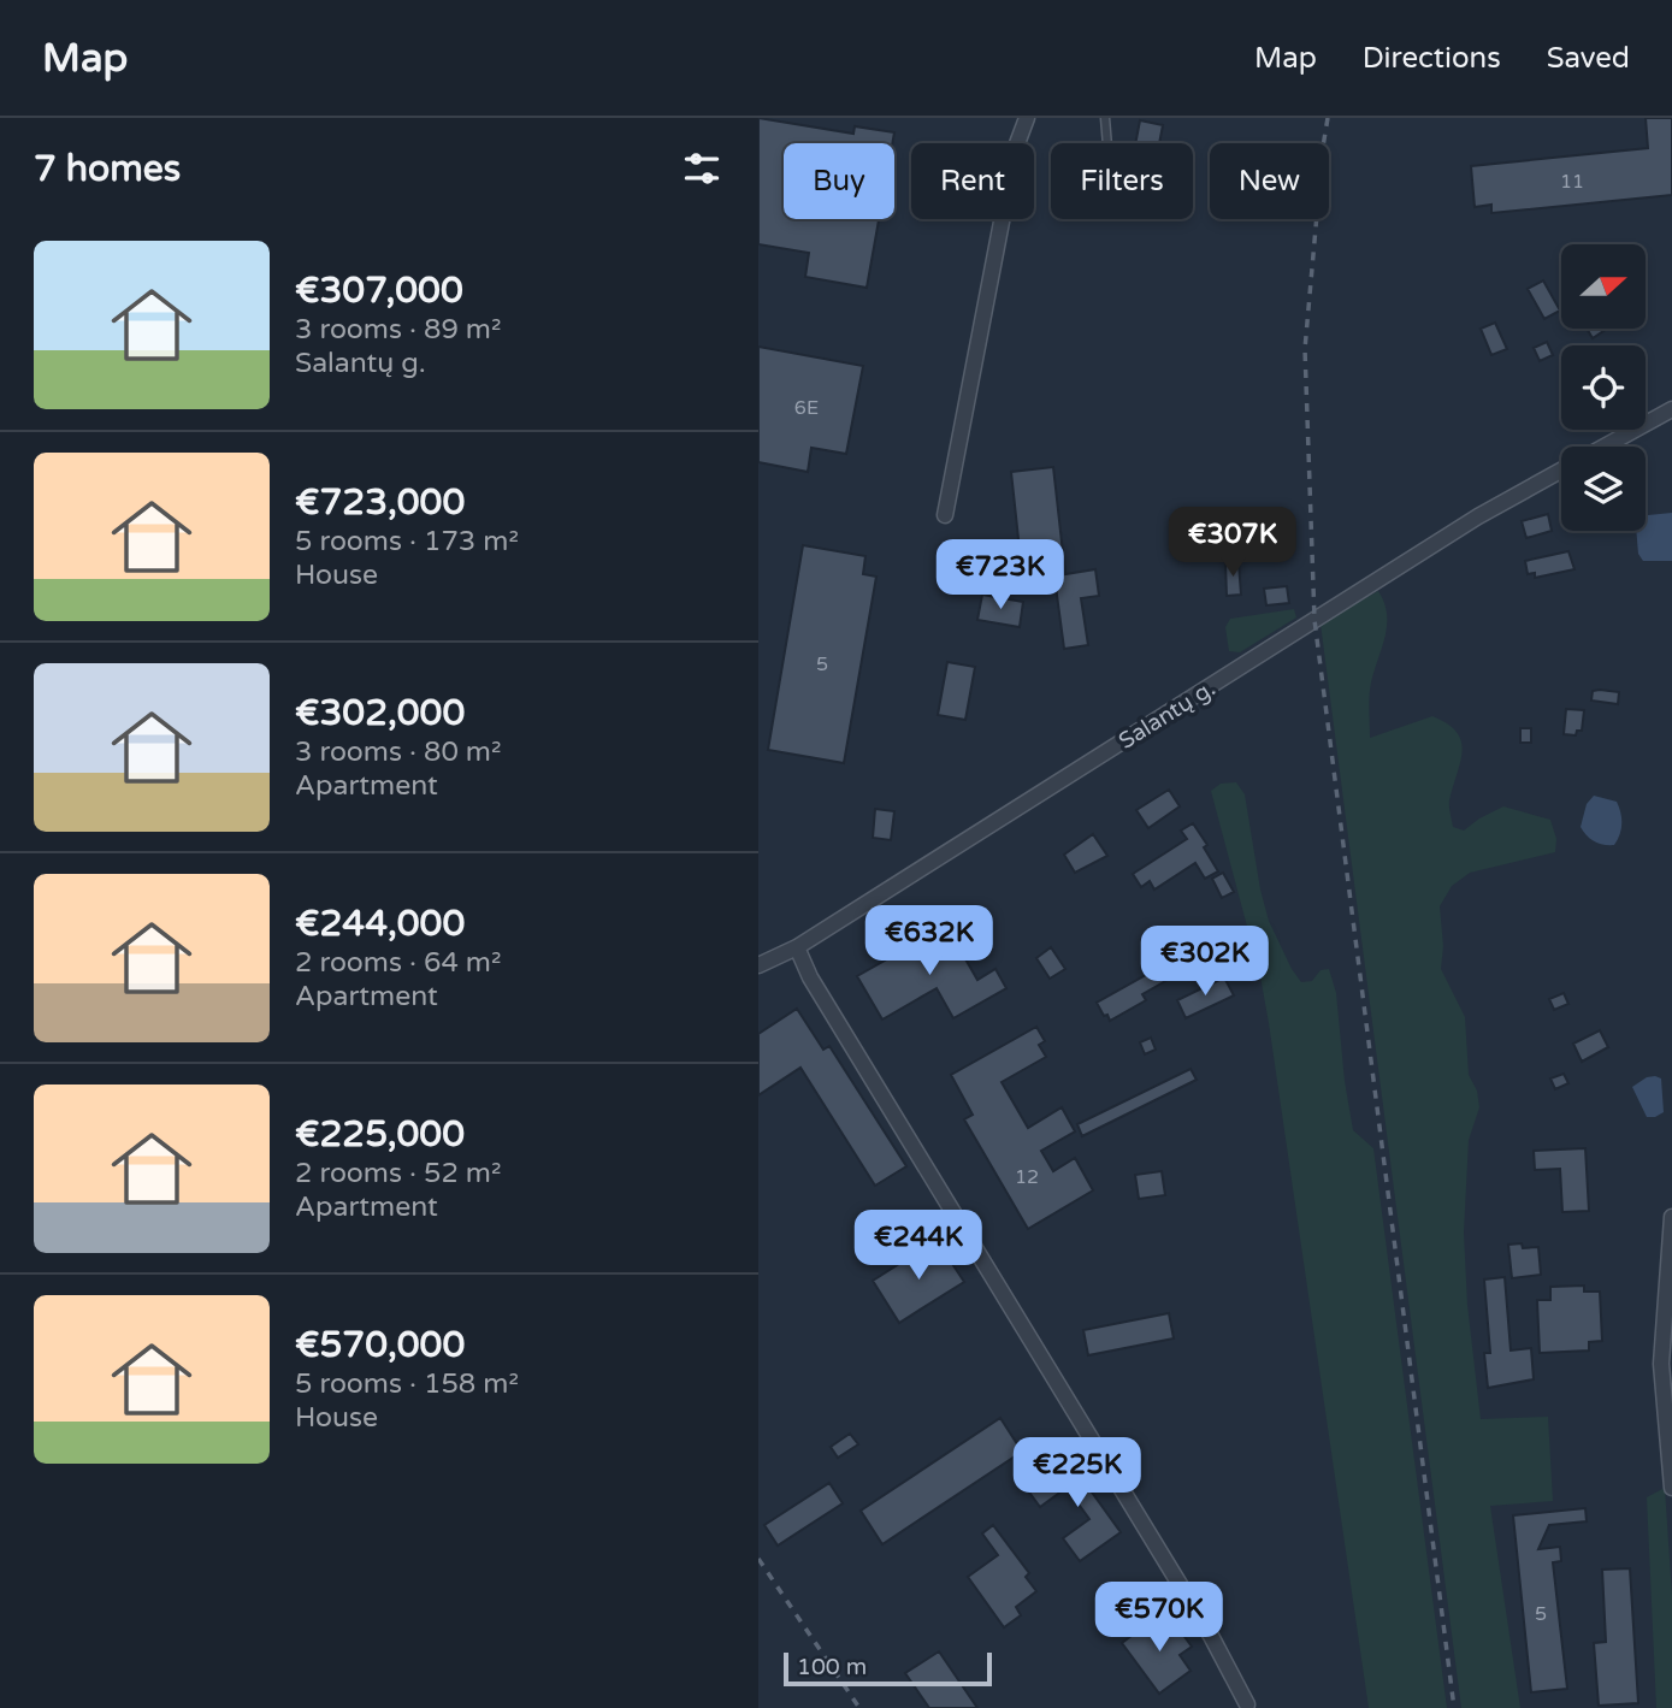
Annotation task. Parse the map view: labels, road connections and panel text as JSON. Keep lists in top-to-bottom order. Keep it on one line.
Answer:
{"streets":{"street":["Salantų g."]},"house_numbers":["11","6E","5","12","5"],"scale_bar":"100 m","north":"right","page":{"header":"Map","nav":["Map","Directions","Saved"],"heading":"7 homes","chip":["Buy","Rent","Filters","New"],"list":[{"name":"€307,000","note":"3 rooms · 89 m² · Salantų g."},{"name":"€723,000","note":"5 rooms · 173 m² · House"},{"name":"€302,000","note":"3 rooms · 80 m² · Apartment"},{"name":"€244,000","note":"2 rooms · 64 m² · Apartment"},{"name":"€225,000","note":"2 rooms · 52 m² · Apartment"},{"name":"€570,000","note":"5 rooms · 158 m² · House"}],"price":["€307K","€723K","€632K","€302K","€244K","€225K","€570K"],"scale":"100 m"}}
